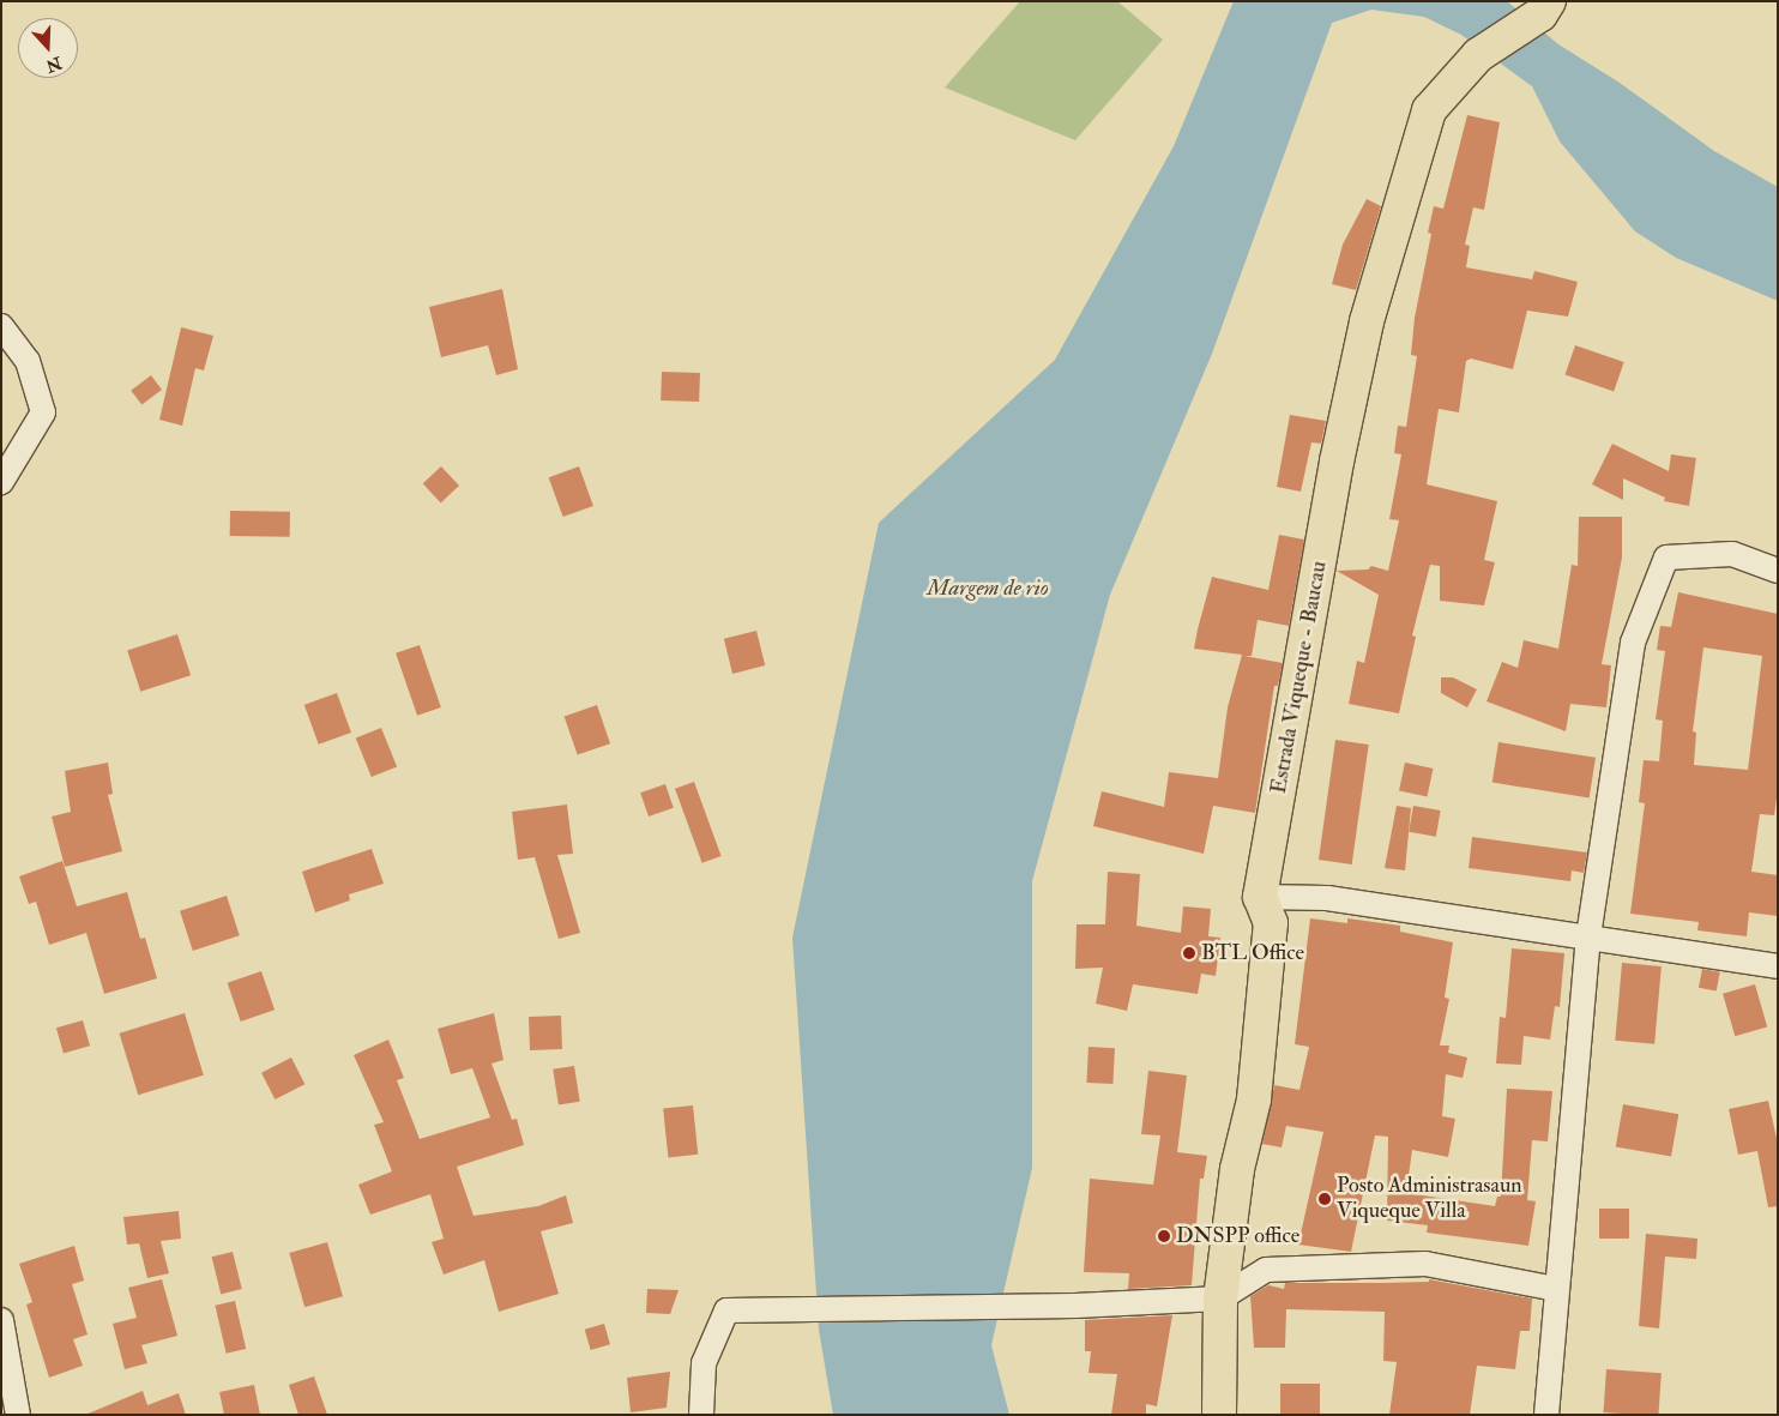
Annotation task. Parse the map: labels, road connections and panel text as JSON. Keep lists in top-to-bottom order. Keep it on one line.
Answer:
{"streets":{"main road":["Estrada Viqueque - Baucau"]},"water":["Margem de rio"],"places":["BTL Office","Posto Administrasaun Viqueque Villa","DNSPP office"],"north":"bottom"}
